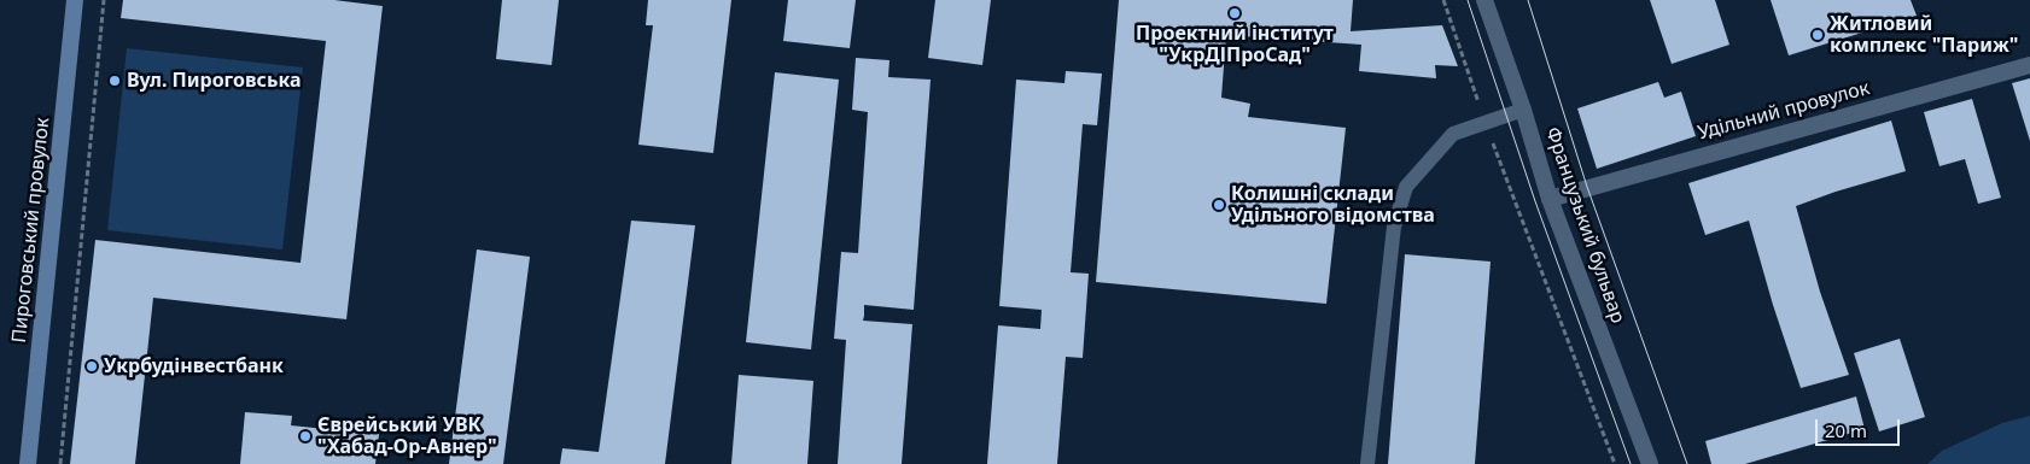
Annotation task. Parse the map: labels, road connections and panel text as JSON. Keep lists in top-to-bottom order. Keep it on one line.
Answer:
{"streets":{"main road":["Пироговський провулок"],"street":["Удільний провулок","Французький бульвар"]},"crossings":[["Удільний провулок","Французький бульвар"]],"places":["Проектний інститут \"УкрДІПроСад\"","Житловий комплекс \"Париж\"","Вул. Пироговська","Колишні склади Удільного відомства","Укрбудінвестбанк","Єврейський УВК \"Хабад-Ор-Авнер\""],"scale_bar":"20 m"}
